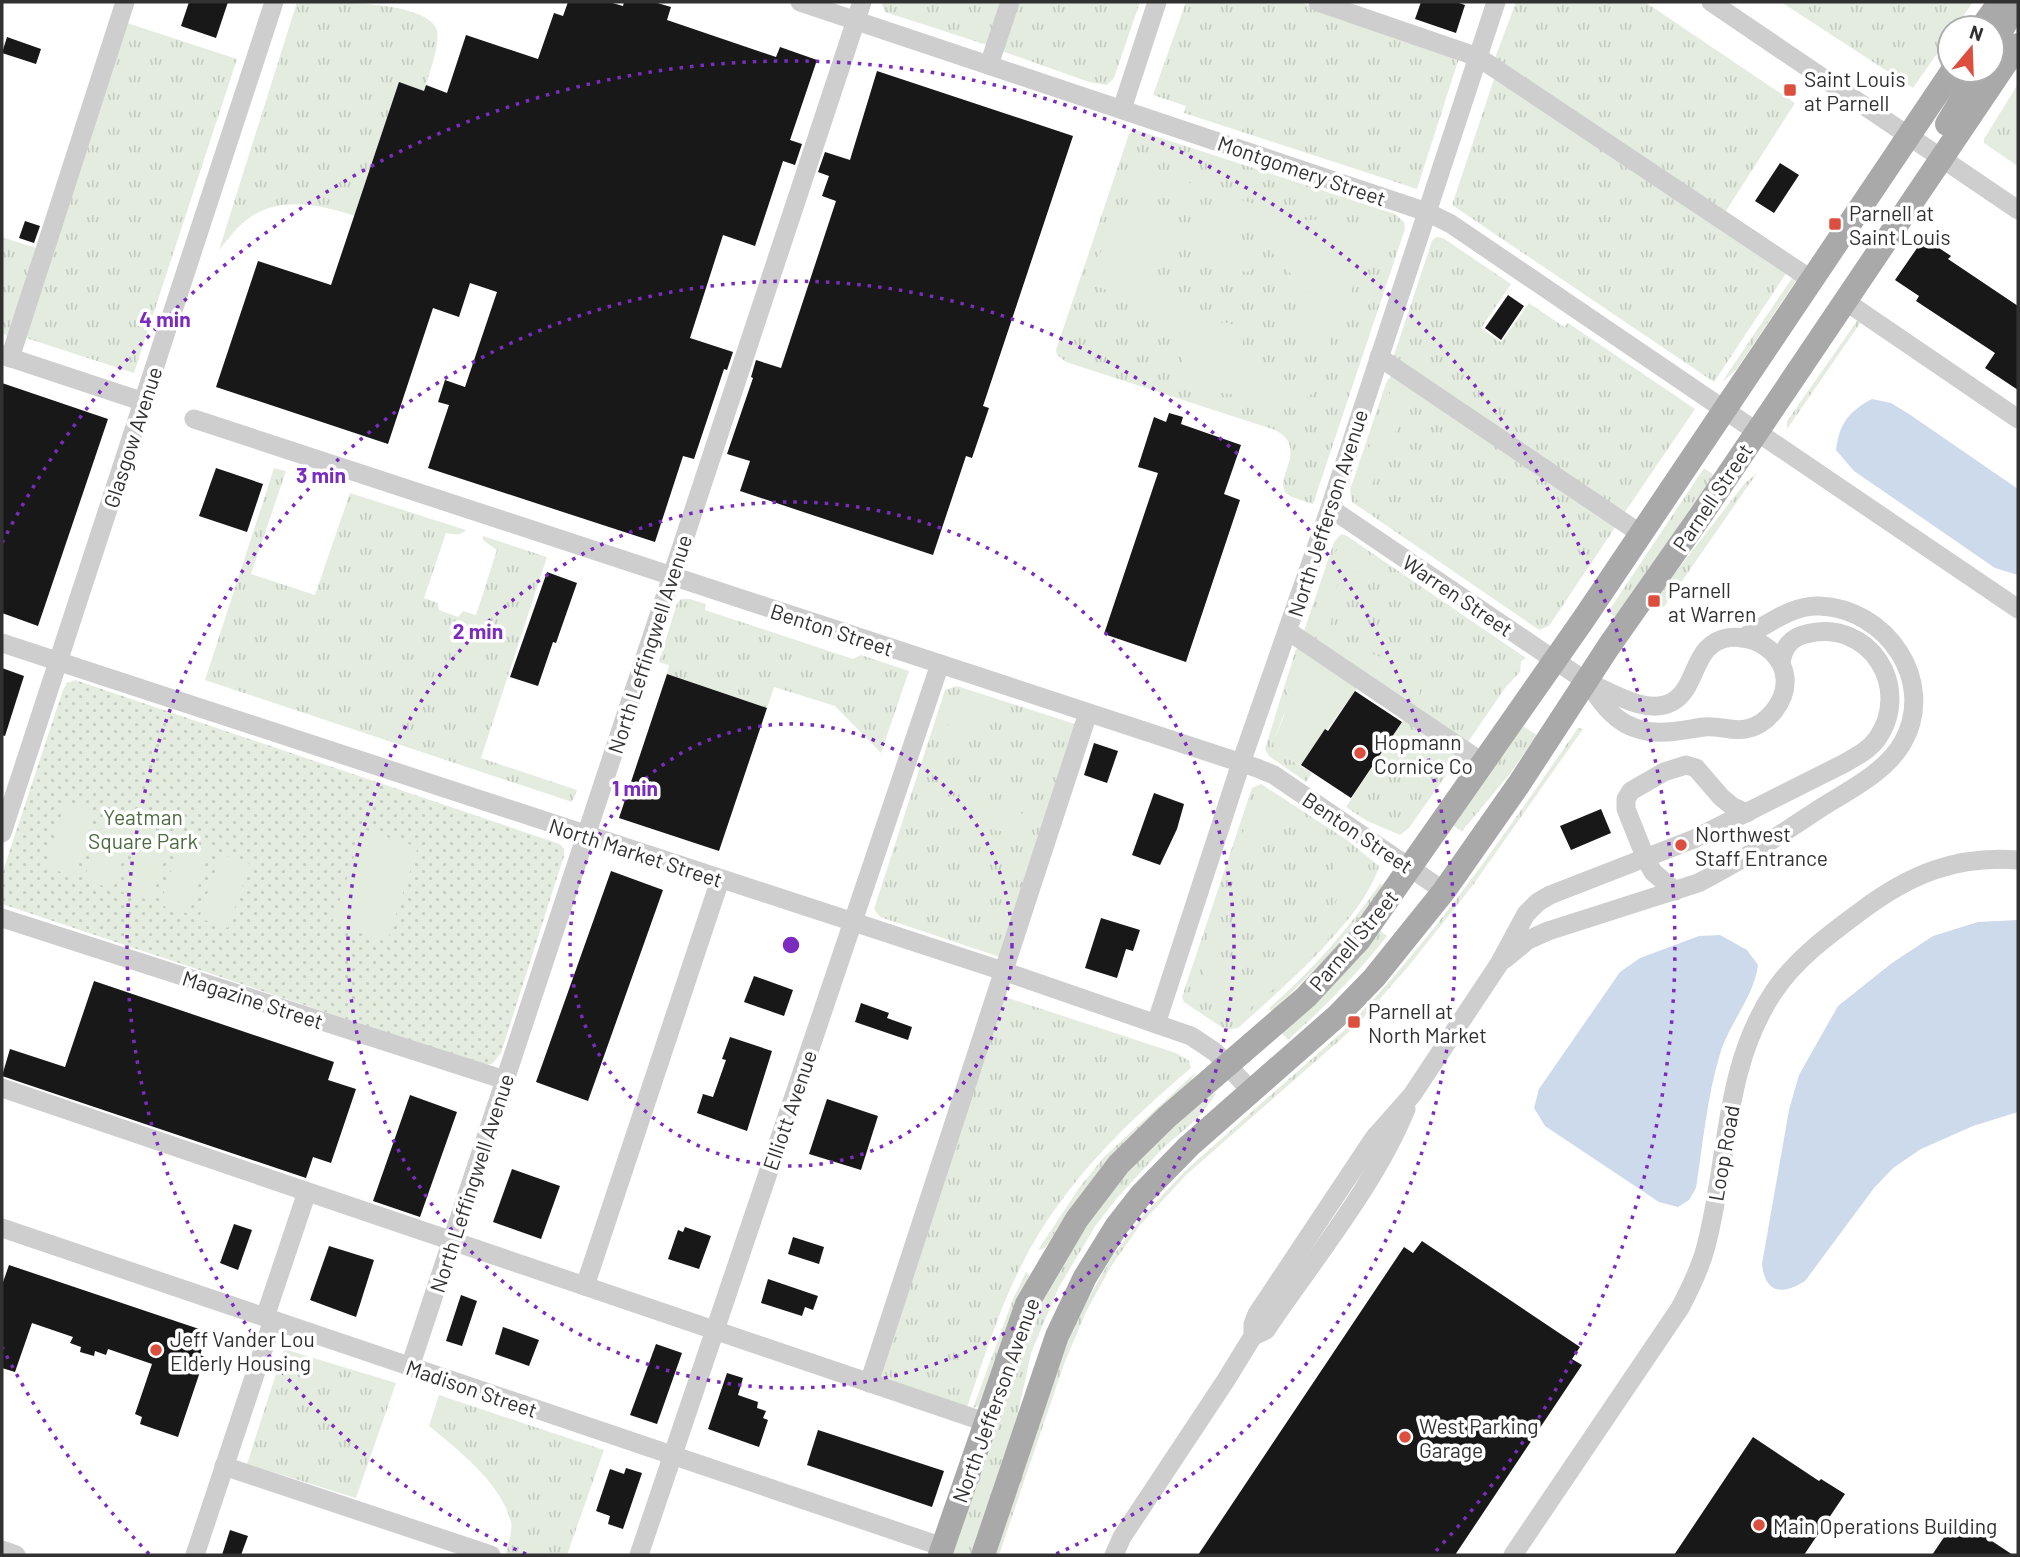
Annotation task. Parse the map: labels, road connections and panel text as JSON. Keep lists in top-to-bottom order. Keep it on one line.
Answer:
{"streets":{"main road":["Parnell Street","North Jefferson Avenue"],"street":["Montgomery Street","Glasgow Avenue","Warren Street","Benton Street","North Leffingwell Avenue","North Market Street","Magazine Street","Elliott Avenue","Loop Road","Madison Street"]},"crossings":[["Montgomery Street","Parnell Street"],["Montgomery Street","North Jefferson Avenue"],["Montgomery Street","North Leffingwell Avenue"],["Glasgow Avenue","North Market Street"],["Parnell Street","North Jefferson Avenue"],["Parnell Street","Warren Street"],["Parnell Street","Benton Street"],["Parnell Street","North Market Street"],["North Jefferson Avenue","Warren Street"],["North Jefferson Avenue","Benton Street"],["North Jefferson Avenue","North Market Street"],["North Jefferson Avenue","Madison Street"],["Benton Street","North Leffingwell Avenue"],["Benton Street","Elliott Avenue"],["North Leffingwell Avenue","North Market Street"],["North Leffingwell Avenue","Magazine Street"],["North Leffingwell Avenue","Madison Street"],["North Market Street","Elliott Avenue"],["Elliott Avenue","Madison Street"]],"parks":["Yeatman Square Park"],"places":{"transit":["Saint Louis at Parnell","Parnell at Saint Louis","Parnell at Warren","Parnell at North Market"],"other":["Hopmann Cornice Co","Northwest Staff Entrance","Jeff Vander Lou Elderly Housing","West Parking Garage","Main Operations Building"]},"north":"top","rings":["4 min","3 min","2 min","1 min"]}
